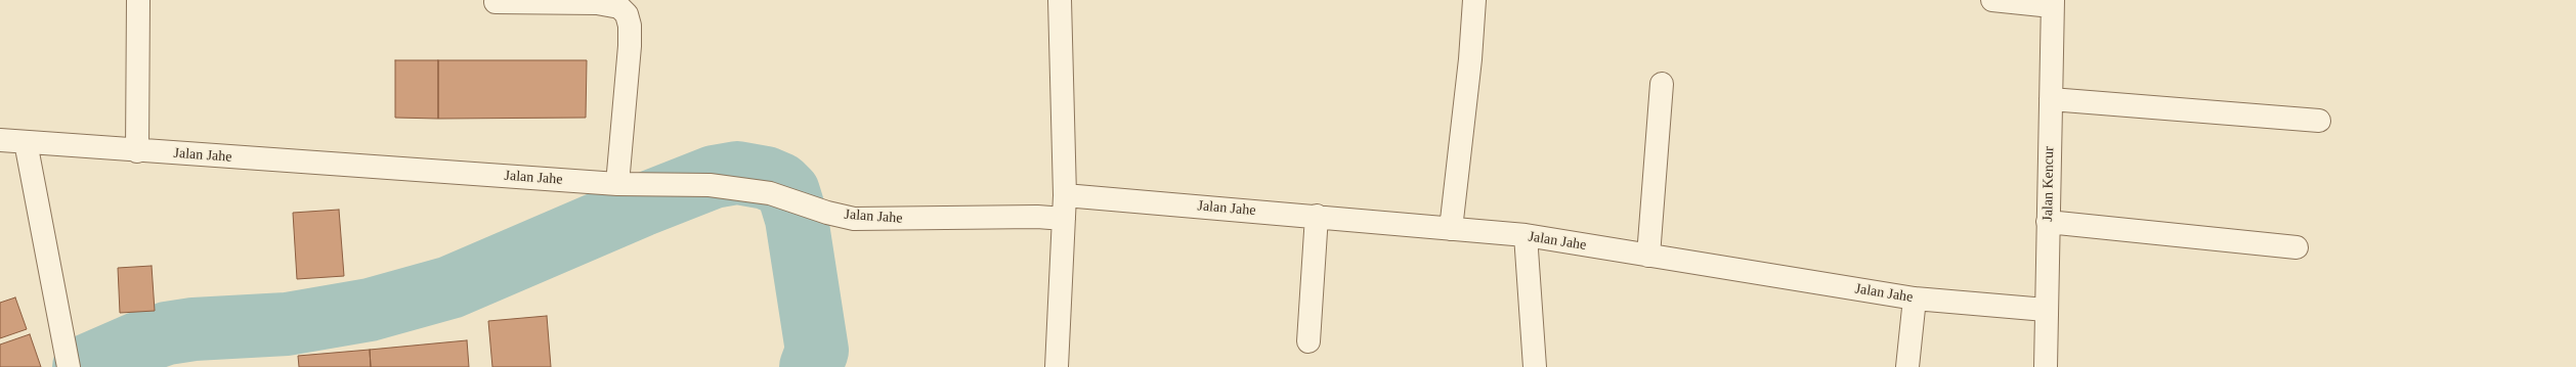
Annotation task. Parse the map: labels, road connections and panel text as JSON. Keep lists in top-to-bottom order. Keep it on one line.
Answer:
{"streets":{"street":["Jalan Jahe","Jalan Kencur"]},"crossings":[["Jalan Jahe","Jalan Kencur"]]}
